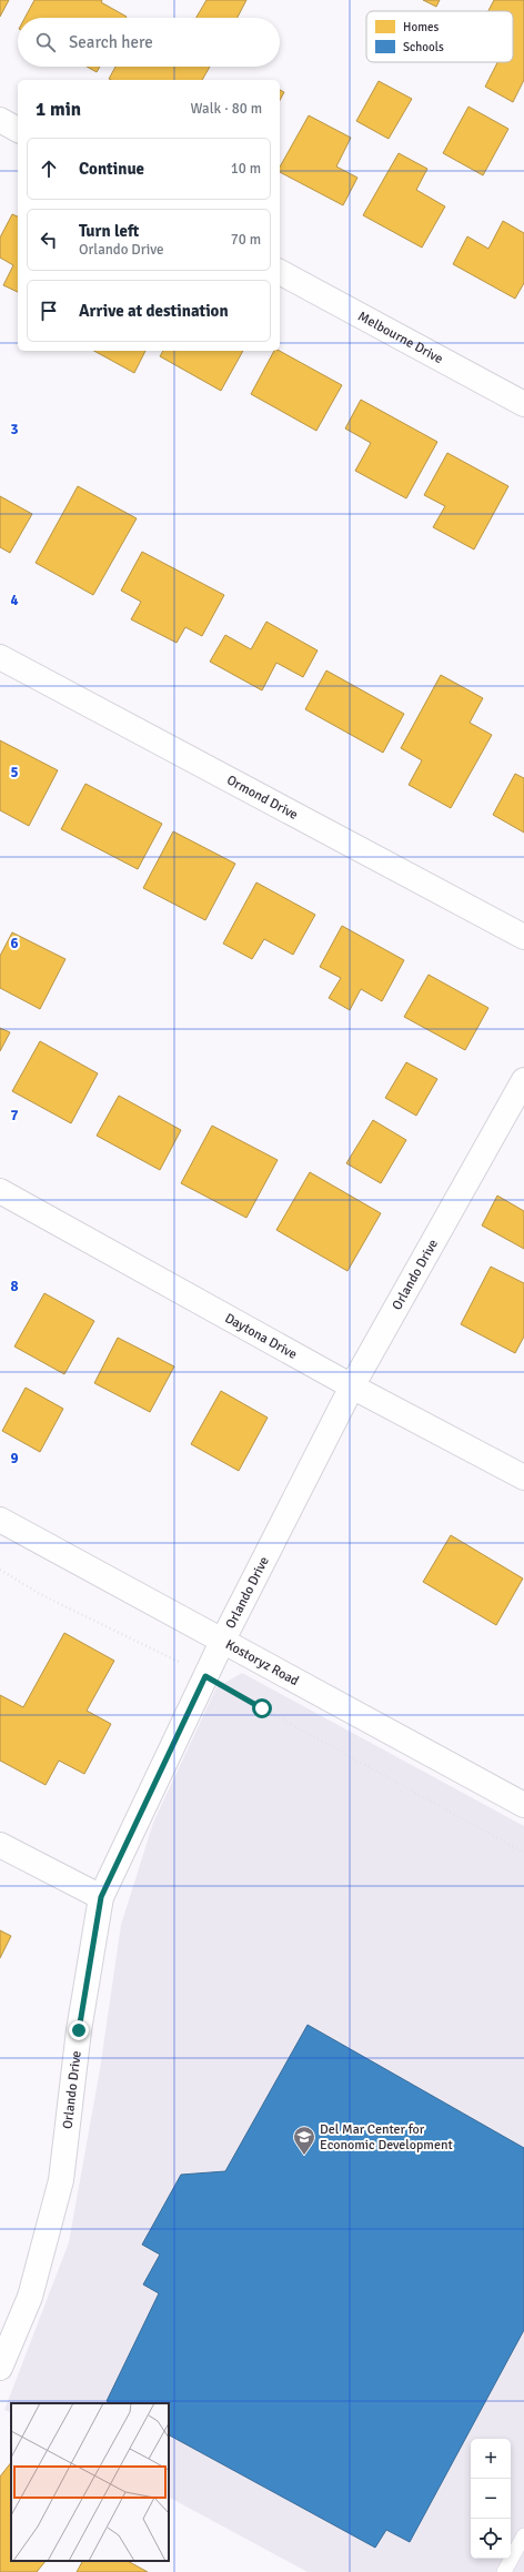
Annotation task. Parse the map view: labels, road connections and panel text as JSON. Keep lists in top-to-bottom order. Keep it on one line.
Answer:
{"streets":{"street":["Melbourne Drive","Ormond Drive","Orlando Drive","Daytona Drive","Kostoryz Road"]},"crossings":[["Orlando Drive","Daytona Drive"],["Orlando Drive","Kostoryz Road"]],"places":{"school or university":["Del Mar Center for Economic Development"]},"legend":["Homes","Schools"],"page":{"search":"Search here","heading":["1 min","Walk · 80 m"],"list":[["Continue","10 m"],["Turn left","Orlando Drive","70 m"],"Arrive at destination"],"map_buttons":["+","−"]},"grid":{"rows":["3","4","5","6","7","8","9"]}}
